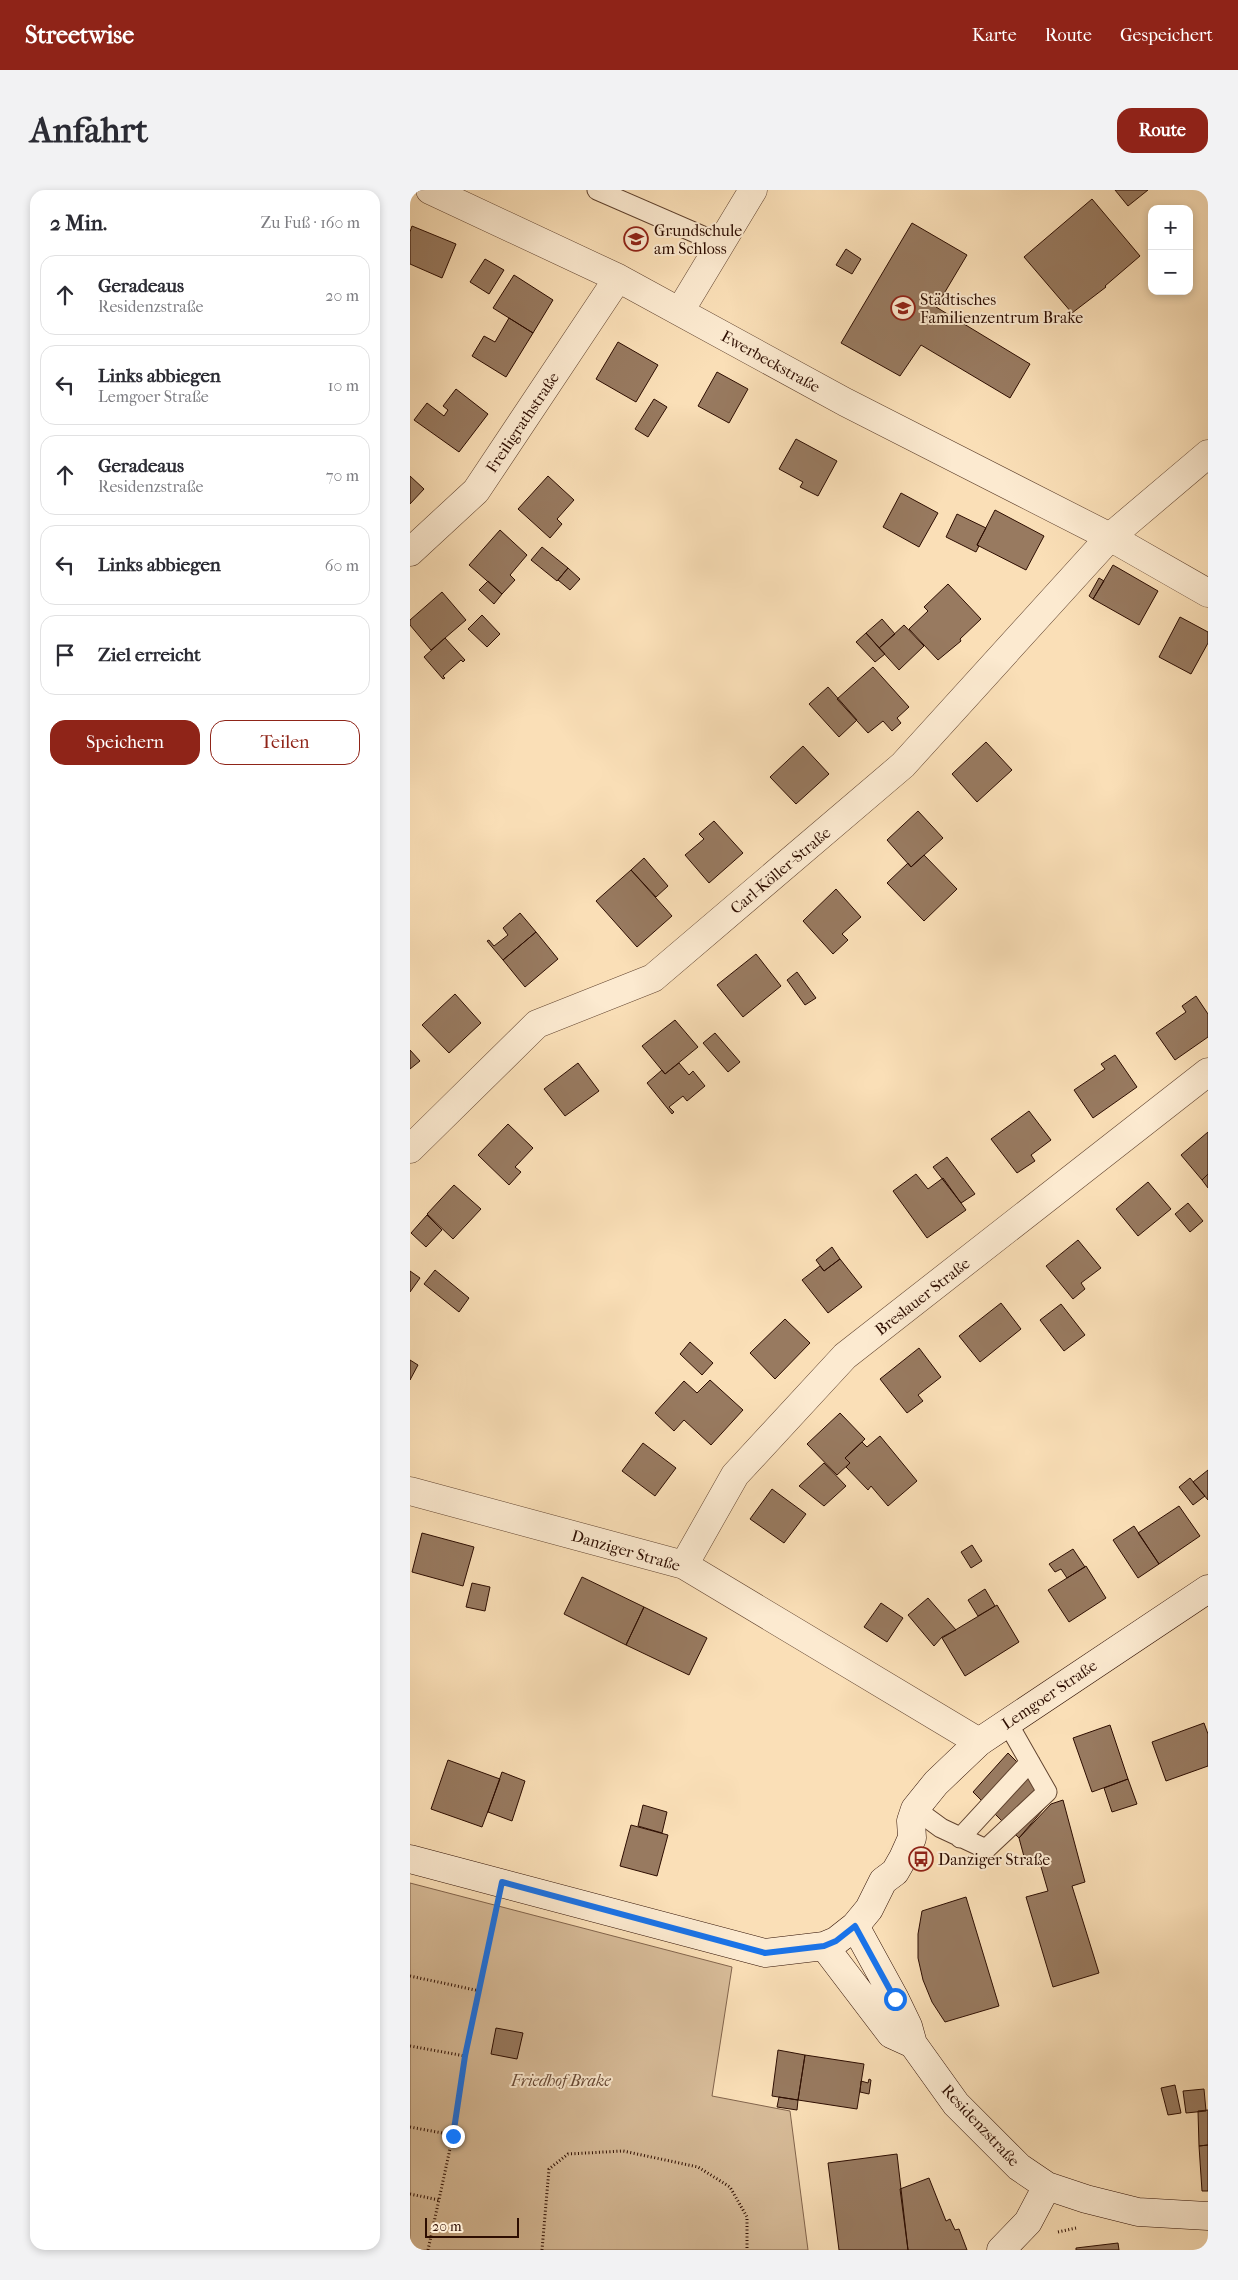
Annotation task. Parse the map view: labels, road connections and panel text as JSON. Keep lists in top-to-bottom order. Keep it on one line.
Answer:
{"streets":{"street":["Ewerbeckstraße","Freiligrathstraße","Carl-Köller-Straße","Breslauer Straße","Danziger Straße","Lemgoer Straße","Residenzstraße"]},"crossings":[["Ewerbeckstraße","Freiligrathstraße"],["Ewerbeckstraße","Carl-Köller-Straße"],["Breslauer Straße","Danziger Straße"],["Danziger Straße","Lemgoer Straße"]],"parks":["Friedhof Brake"],"places":{"school or university":["Grundschule am Schloss","Städtisches Familienzentrum Brake"],"bus stop":["Danziger Straße"]},"scale_bar":"20 m","page":{"header":"Streetwise","nav":["Karte","Route","Gespeichert"],"buttons":["Route",["Speichern","Teilen"]],"title":"Anfahrt","heading":["2 Min.","Zu Fuß · 160 m"],"map_buttons":["+","−"],"list":[["Geradeaus","Residenzstraße","20 m"],["Links abbiegen","Lemgoer Straße","10 m"],["Geradeaus","Residenzstraße","70 m"],["Links abbiegen","60 m"],"Ziel erreicht"],"scale":"20 m"}}
